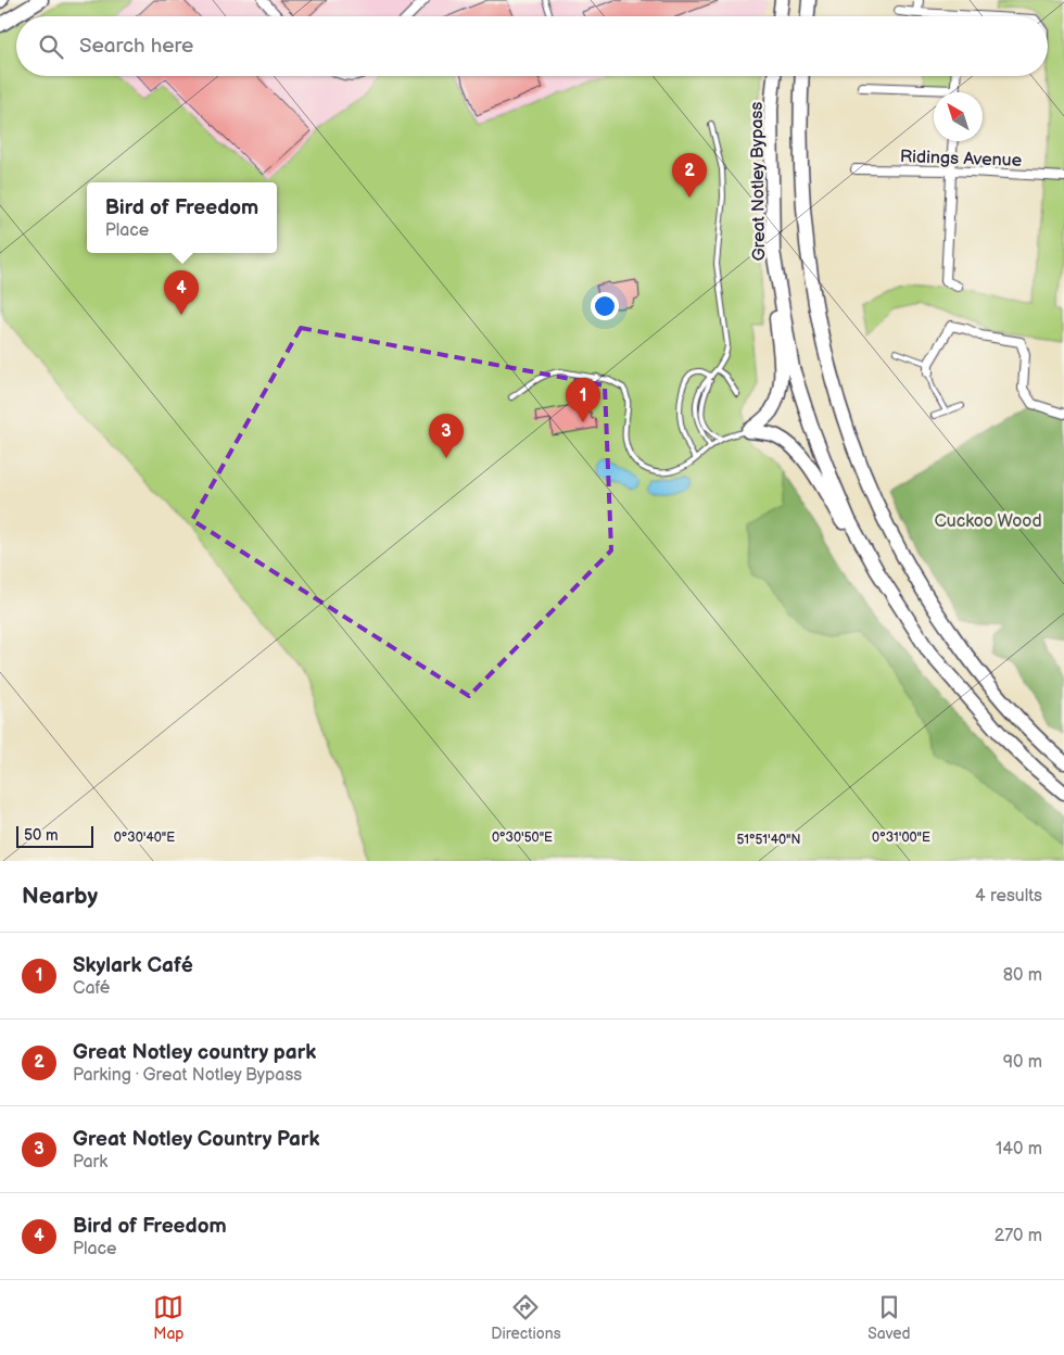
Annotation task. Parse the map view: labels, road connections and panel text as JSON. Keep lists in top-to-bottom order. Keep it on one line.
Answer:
{"streets":{"highway":["Great Notley Bypass"],"street":["Ridings Avenue"]},"parks":["Cuckoo Wood"],"scale_bar":"50 m","north":"top left","page":{"search":"Search here","pins":["2","4","1","3"],"popup":["Bird of Freedom","Place"],"scale":"50 m","heading":["Nearby","4 results"],"list":[{"mark":"1","name":"Skylark Café","note":"Café","value":"80 m"},{"mark":"2","name":"Great Notley country park","note":"Parking · Great Notley Bypass","value":"90 m"},{"mark":"3","name":"Great Notley Country Park","note":"Park","value":"140 m"},{"mark":"4","name":"Bird of Freedom","note":"Place","value":"270 m"}],"nav":["Map","Directions","Saved"]},"coordinates":["0°30'40\"E","0°30'50\"E","0°31'00\"E","51°51'40\"N"]}
